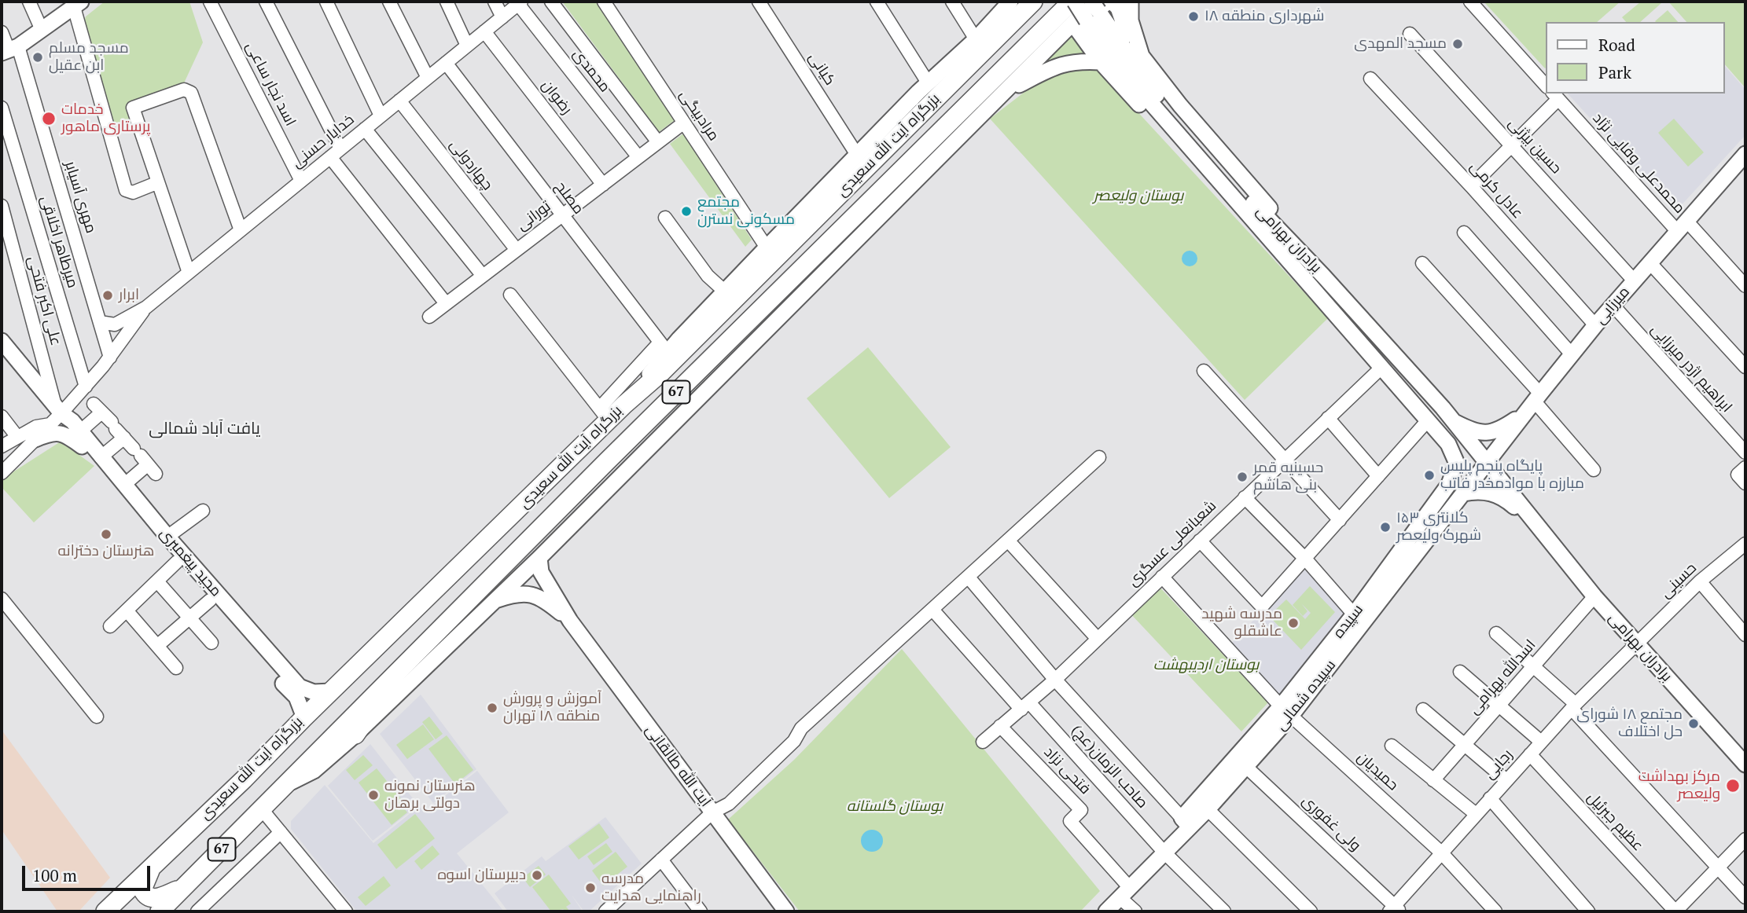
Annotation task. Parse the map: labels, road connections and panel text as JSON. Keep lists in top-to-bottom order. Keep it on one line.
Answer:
{"streets":{"highway":["بزرگراه آیت الله سعیدی","67"],"main road":["برادران بهرامی","میرزایی","مجید پیغمبری","سپیده","سپیده شمالی","آیت الله طالقانی"],"street":["کیانی","محمدی","اسد نجار ساعی","رضوان","مرادبیگی","خدایار حسنی","حسین بیژنی","محمدعلی وفایی نژاد","چهاردولی","عادل کرمی","مهری آسیابر","مصلح","تورانی","میرطاهر اخلاقی","علی اکبر فتحی","ابراهیم اژدر میرزایی","شعبانعلی عسگری","حسینی","اسدالله بهرامی","رجایی","صاحب الزمان(عج)","فتحی نزاد","حمیدیان","عظیم جبرئیل","ولی غفوری"]},"crossings":[["محمدی","خدایار حسنی"],["محمدی","تورانی"],["اسد نجار ساعی","خدایار حسنی"],["رضوان","خدایار حسنی"],["رضوان","تورانی"],["مرادبیگی","تورانی"],["خدایار حسنی","چهاردولی"],["خدایار حسنی","مهری آسیابر"],["خدایار حسنی","مصلح"],["خدایار حسنی","میرطاهر اخلاقی"],["خدایار حسنی","علی اکبر فتحی"],["خدایار حسنی","مجید پیغمبری"],["بزرگراه آیت الله سعیدی","برادران بهرامی"],["بزرگراه آیت الله سعیدی","آیت الله طالقانی"],["حسین بیژنی","میرزایی"],["محمدعلی وفایی نژاد","میرزایی"],["چهاردولی","تورانی"],["عادل کرمی","میرزایی"],["مصلح","تورانی"],["برادران بهرامی","میرزایی"],["برادران بهرامی","شعبانعلی عسگری"],["برادران بهرامی","حسینی"],["برادران بهرامی","سپیده"],["برادران بهرامی","اسدالله بهرامی"],["برادران بهرامی","سپیده شمالی"],["برادران بهرامی","رجایی"],["علی اکبر فتحی","مجید پیغمبری"],["میرزایی","ابراهیم اژدر میرزایی"],["میرزایی","سپیده شمالی"],["شعبانعلی عسگری","صاحب الزمان(عج)"],["شعبانعلی عسگری","فتحی نزاد"],["شعبانعلی عسگری","حمیدیان"],["حسینی","رجایی"],["سپیده","سپیده شمالی"],["سپیده","حمیدیان"],["سپیده شمالی","صاحب الزمان(عج)"],["سپیده شمالی","فتحی نزاد"],["سپیده شمالی","حمیدیان"],["سپیده شمالی","ولی غفوری"],["رجایی","حمیدیان"],["رجایی","عظیم جبرئیل"],["رجایی","ولی غفوری"]],"districts":["یافت آباد شمالی"],"parks":["بوستان ولیعصر","بوستان اردیبهشت","بوستان گلستانه"],"places":["شهرداری منطقه ۱۸","مسجد المهدی","مسجد مسلم ابن عقیل","خدمات پرستاری ماهور","مجتمع مسکونی نسترن","ابرار","پایگاه پنجم پلیس مبارزه با موادمخدر فاتب","حسینیه قمر بنی هاشم","کلانتری ۱۵۳ شهرک ولیعصر","هنرستان دخترانه","مدرسه شهید عاشقلو","آموزش و پرورش منطقه ۱۸ تهران","مجتمع ۱۸ شورای حل اختلاف","مرکز بهداشت ولیعصر","هنرستان نمونه دولتی برهان","دبیرستان اسوه","مدرسه راهنمایی هدایت"],"legend":["Road","Park"],"scale_bar":"100 m"}
